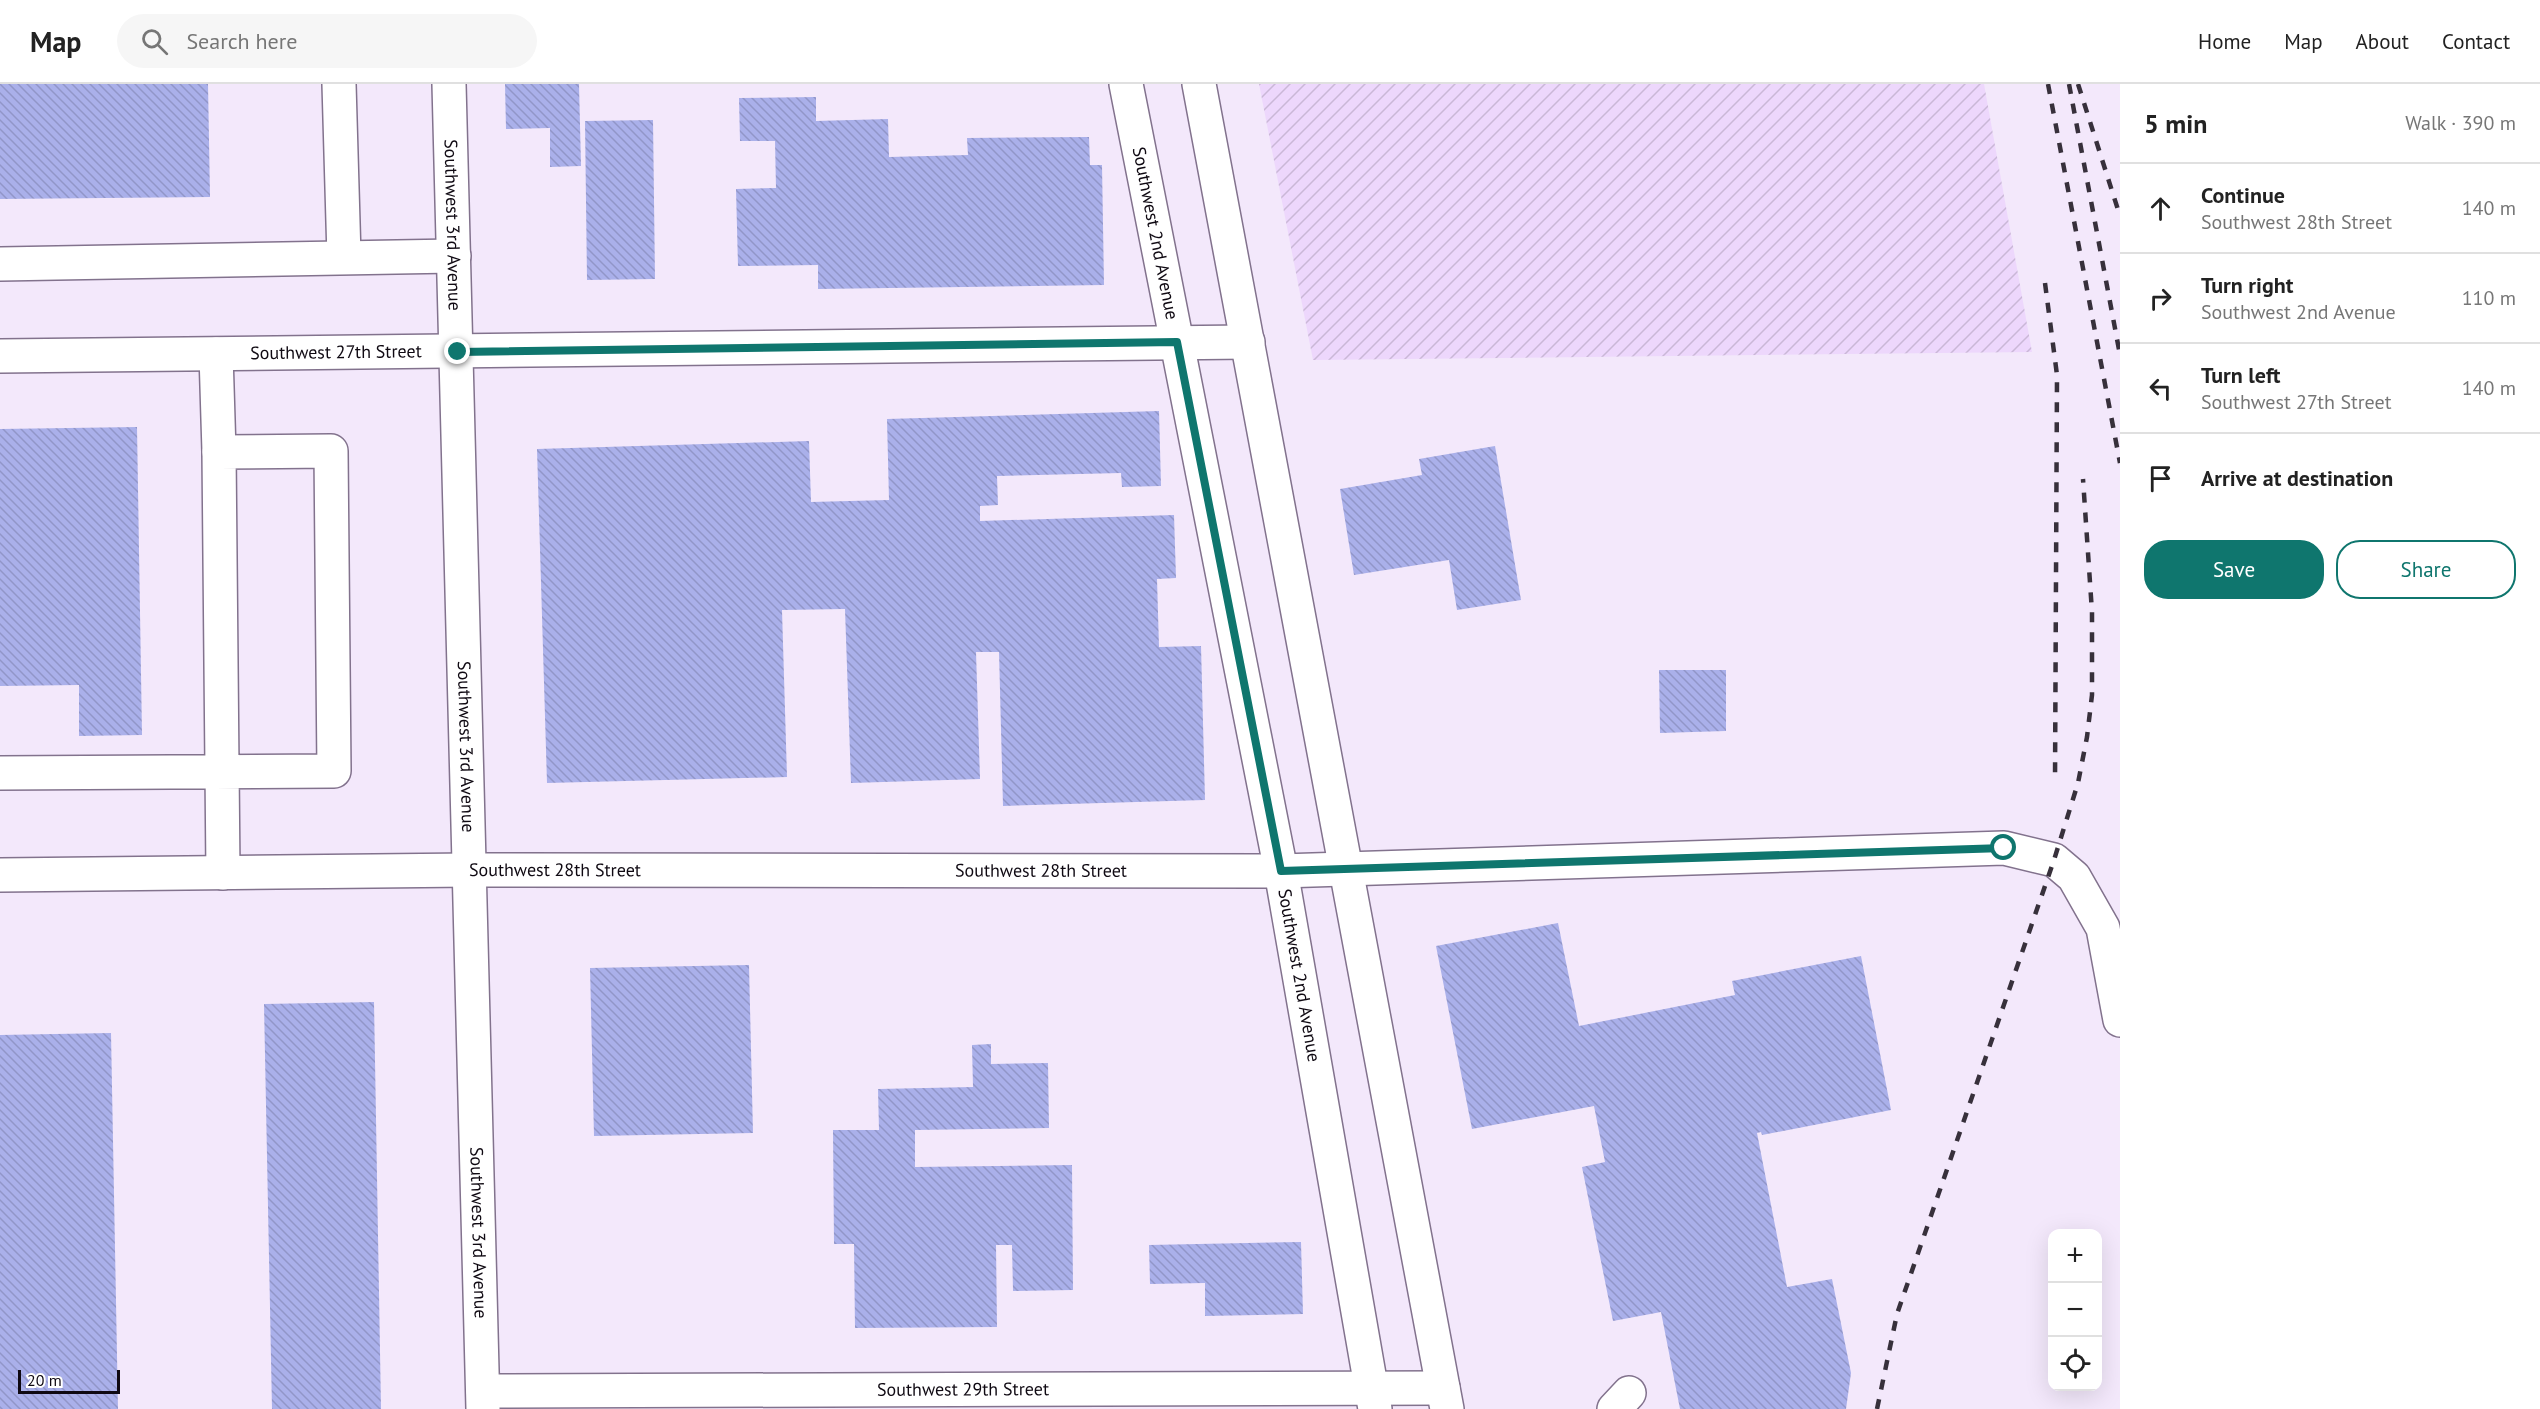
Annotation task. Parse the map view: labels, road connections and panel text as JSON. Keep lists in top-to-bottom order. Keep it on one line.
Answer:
{"streets":{"street":["Southwest 3rd Avenue","Southwest 2nd Avenue","Southwest 27th Street","Southwest 28th Street","Southwest 29th Street"]},"crossings":[["Southwest 3rd Avenue","Southwest 27th Street"],["Southwest 3rd Avenue","Southwest 28th Street"],["Southwest 3rd Avenue","Southwest 29th Street"],["Southwest 2nd Avenue","Southwest 27th Street"],["Southwest 2nd Avenue","Southwest 28th Street"],["Southwest 2nd Avenue","Southwest 29th Street"]],"scale_bar":"20 m","page":{"header":"Map","search":"Search here","nav":["Home","Map","About","Contact"],"heading":["5 min","Walk · 390 m"],"list":[["Continue","Southwest 28th Street","140 m"],["Turn right","Southwest 2nd Avenue","110 m"],["Turn left","Southwest 27th Street","140 m"],"Arrive at destination"],"buttons":["Save","Share"],"map_buttons":["+","−"],"scale":"20 m"}}
